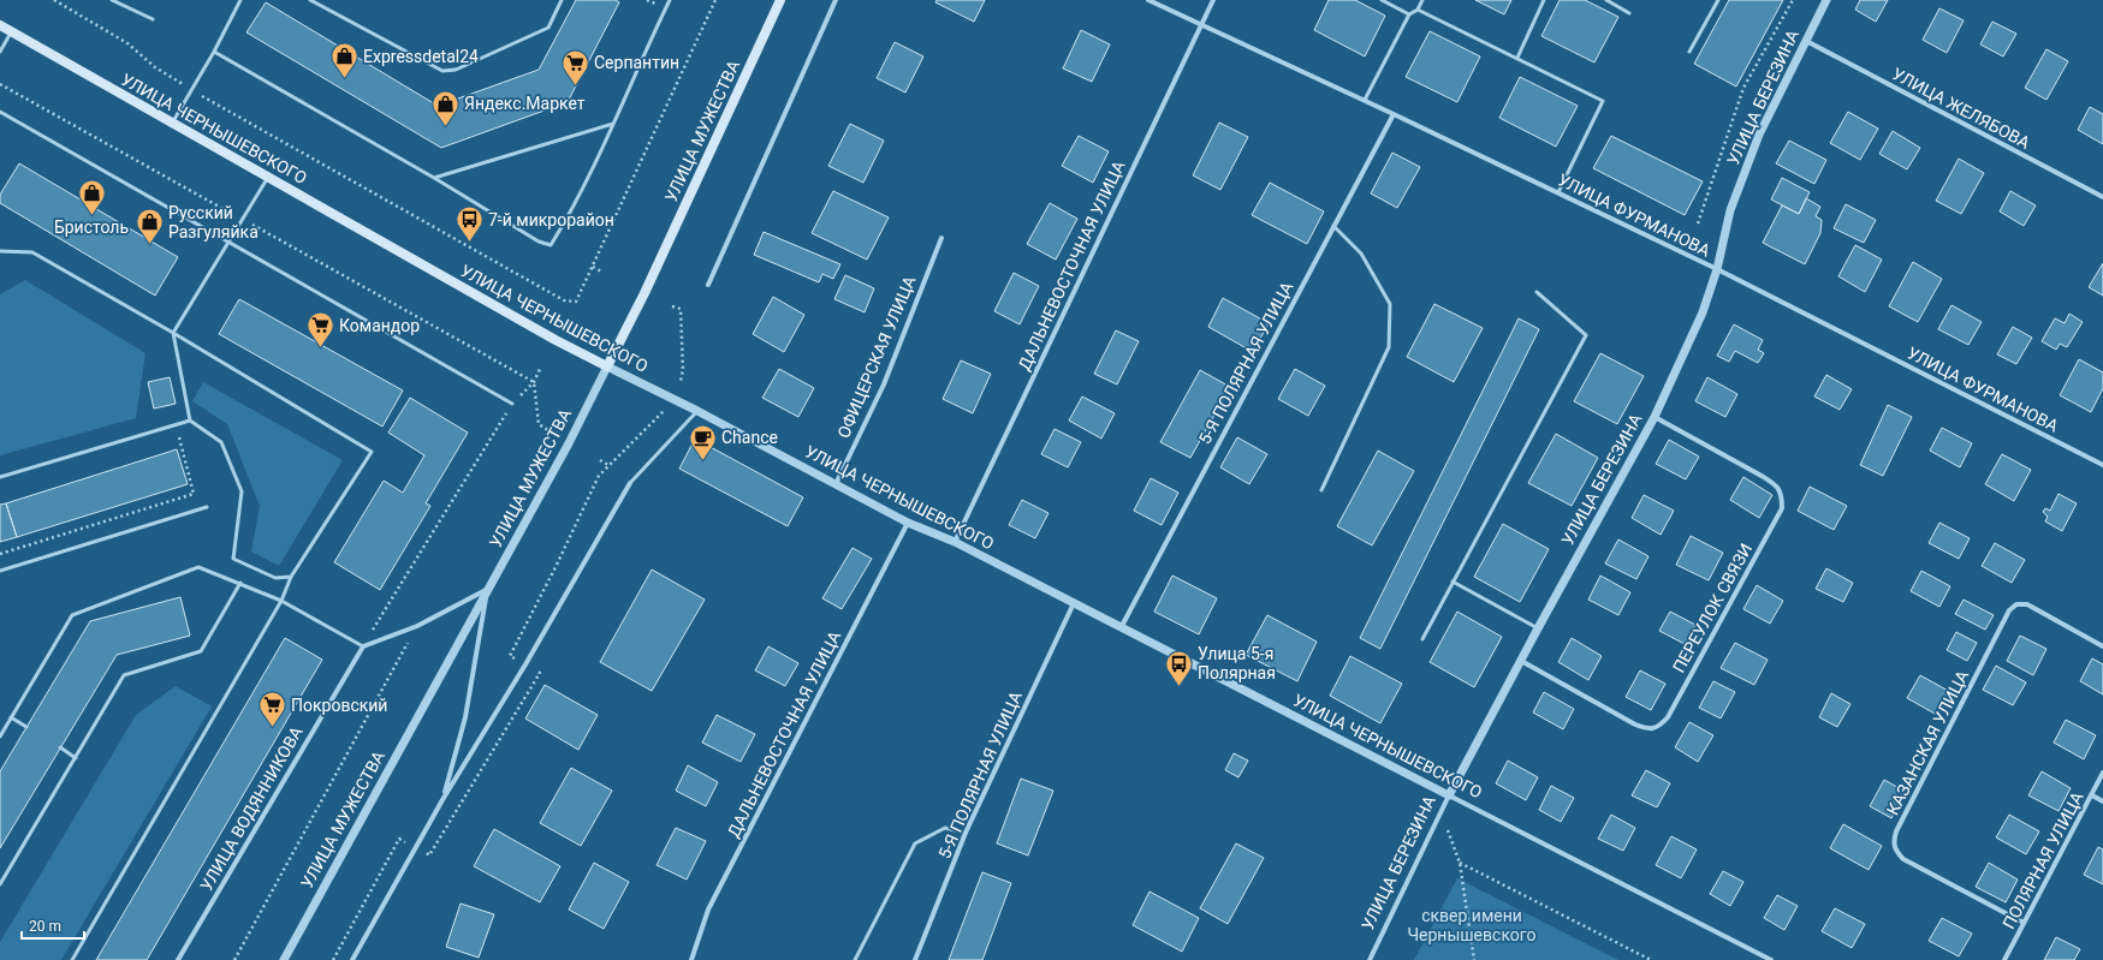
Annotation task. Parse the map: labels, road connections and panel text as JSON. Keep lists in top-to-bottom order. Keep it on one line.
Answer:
{"streets":{"main road":["УЛИЦА ЧЕРНЫШЕВСКОГО","УЛИЦА МУЖЕСТВА"],"street":["УЛИЦА БЕРЕЗИНА","УЛИЦА ЖЕЛЯБОВА","УЛИЦА ФУРМАНОВА","ДАЛЬНЕВОСТОЧНАЯ УЛИЦА","ОФИЦЕРСКАЯ УЛИЦА","5-Я ПОЛЯРНАЯ УЛИЦА","ПЕРЕУЛОК СВЯЗИ","КАЗАНСКАЯ УЛИЦА","УЛИЦА ВОДЯННИКОВА","ПОЛЯРНАЯ УЛИЦА"]},"crossings":[["УЛИЦА БЕРЕЗИНА","УЛИЦА ЖЕЛЯБОВА"],["УЛИЦА БЕРЕЗИНА","УЛИЦА ЧЕРНЫШЕВСКОГО"],["УЛИЦА БЕРЕЗИНА","УЛИЦА ФУРМАНОВА"],["УЛИЦА БЕРЕЗИНА","ПЕРЕУЛОК СВЯЗИ"],["УЛИЦА ЧЕРНЫШЕВСКОГО","УЛИЦА МУЖЕСТВА"],["УЛИЦА ЧЕРНЫШЕВСКОГО","ДАЛЬНЕВОСТОЧНАЯ УЛИЦА"],["УЛИЦА ЧЕРНЫШЕВСКОГО","ОФИЦЕРСКАЯ УЛИЦА"],["УЛИЦА ЧЕРНЫШЕВСКОГО","5-Я ПОЛЯРНАЯ УЛИЦА"],["УЛИЦА ФУРМАНОВА","ДАЛЬНЕВОСТОЧНАЯ УЛИЦА"],["УЛИЦА ФУРМАНОВА","5-Я ПОЛЯРНАЯ УЛИЦА"],["КАЗАНСКАЯ УЛИЦА","ПОЛЯРНАЯ УЛИЦА"]],"parks":["сквер имени Чернышевского"],"places":{"shop":["Expressdetal24","Яндекс.Маркет","Бристоль","Русский Разгуляйка"],"supermarket":["Серпантин","Командор","Покровский"],"bus stop":["7-й микрорайон","Улица 5-я Полярная"],"cafe":["Chance"]},"scale_bar":"20 m"}
